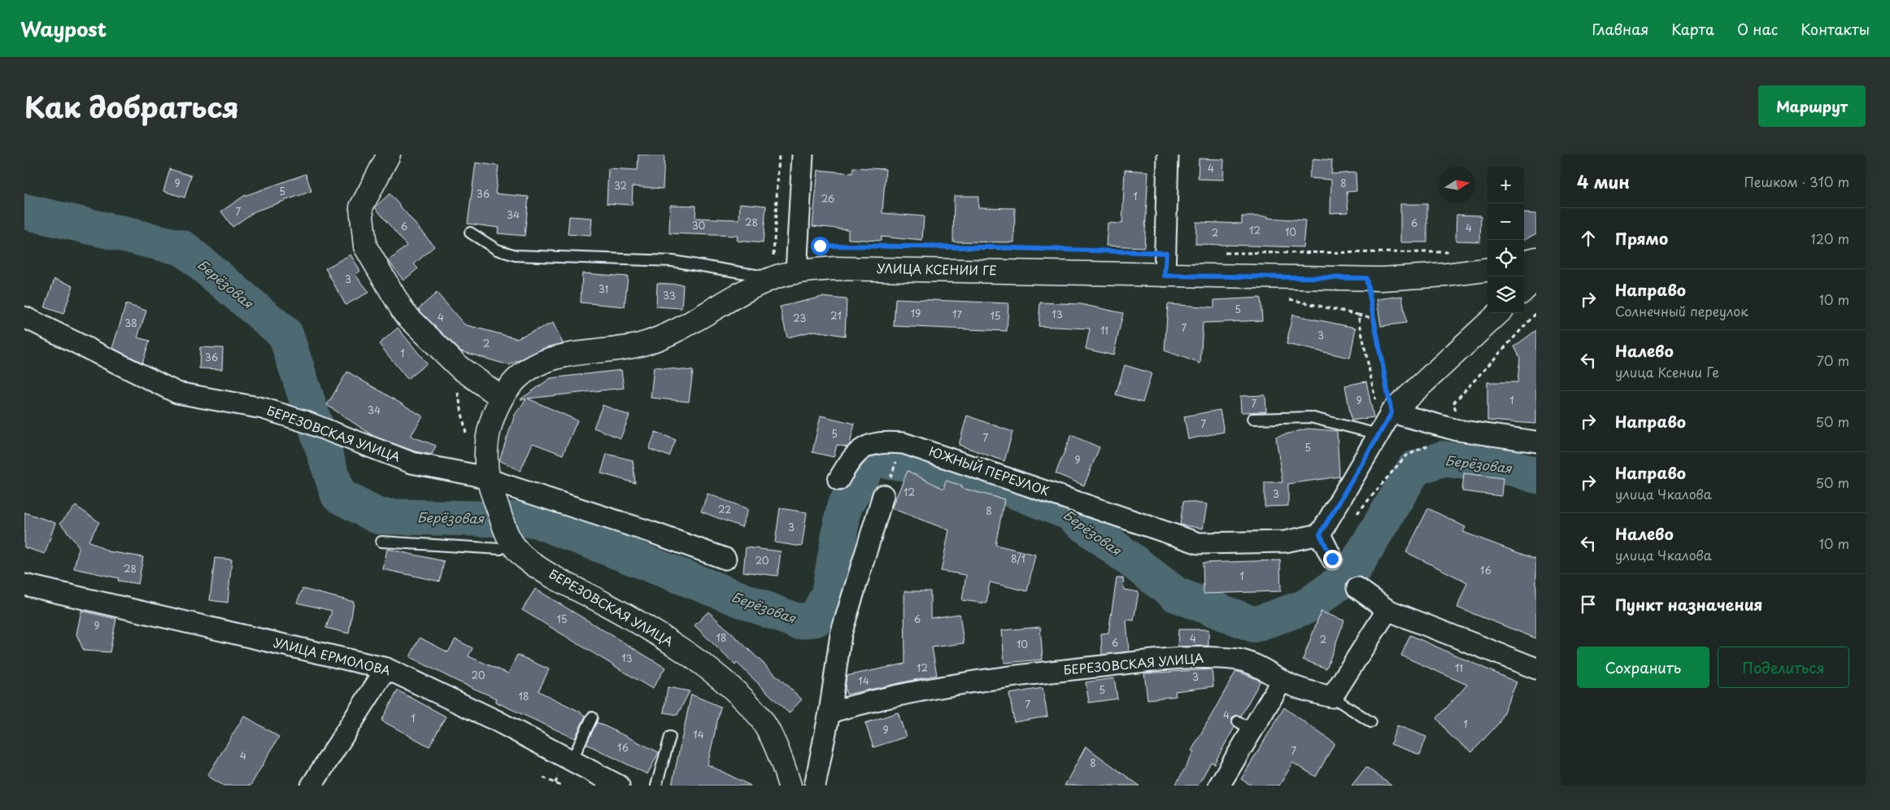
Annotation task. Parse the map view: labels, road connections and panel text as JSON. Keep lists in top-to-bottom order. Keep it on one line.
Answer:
{"streets":{"street":["УЛИЦА КСЕНИИ ГЕ","БЕРЕЗОВСКАЯ УЛИЦА","ЮЖНЫЙ ПЕРЕУЛОК","УЛИЦА ЕРМОЛОВА"]},"crossings":[["УЛИЦА КСЕНИИ ГЕ","БЕРЕЗОВСКАЯ УЛИЦА"]],"water":["Берёзовая"],"house_numbers":["4","9","8","32","5","36","1","26","7","34","28","6","30","6","4","12","10","2","3","31","33","5","19","17","13","21","15","4","23","38","7","11","3","2","1","36","9","1","7","34","7","5","7","5","9","12","3","22","8","3","8/1","20","28","16","1","15","6","9","18","4","2","6","10","13","12","11","20","3","14","5","18","7","4","1","1","9","14","16","7","4","8"],"north":"right","page":{"header":"Waypost","nav":["Главная","Карта","О нас","Контакты"],"title":"Как добраться","buttons":["Маршрут",["Сохранить","Поделиться"]],"heading":["4 мин","Пешком · 310 m"],"map_buttons":["+","−"],"list":[["Прямо","120 m"],["Направо","Солнечный переулок","10 m"],["Налево","улица Ксении Ге","70 m"],["Направо","50 m"],["Направо","улица Чкалова","50 m"],["Налево","улица Чкалова","10 m"],"Пункт назначения"]}}
